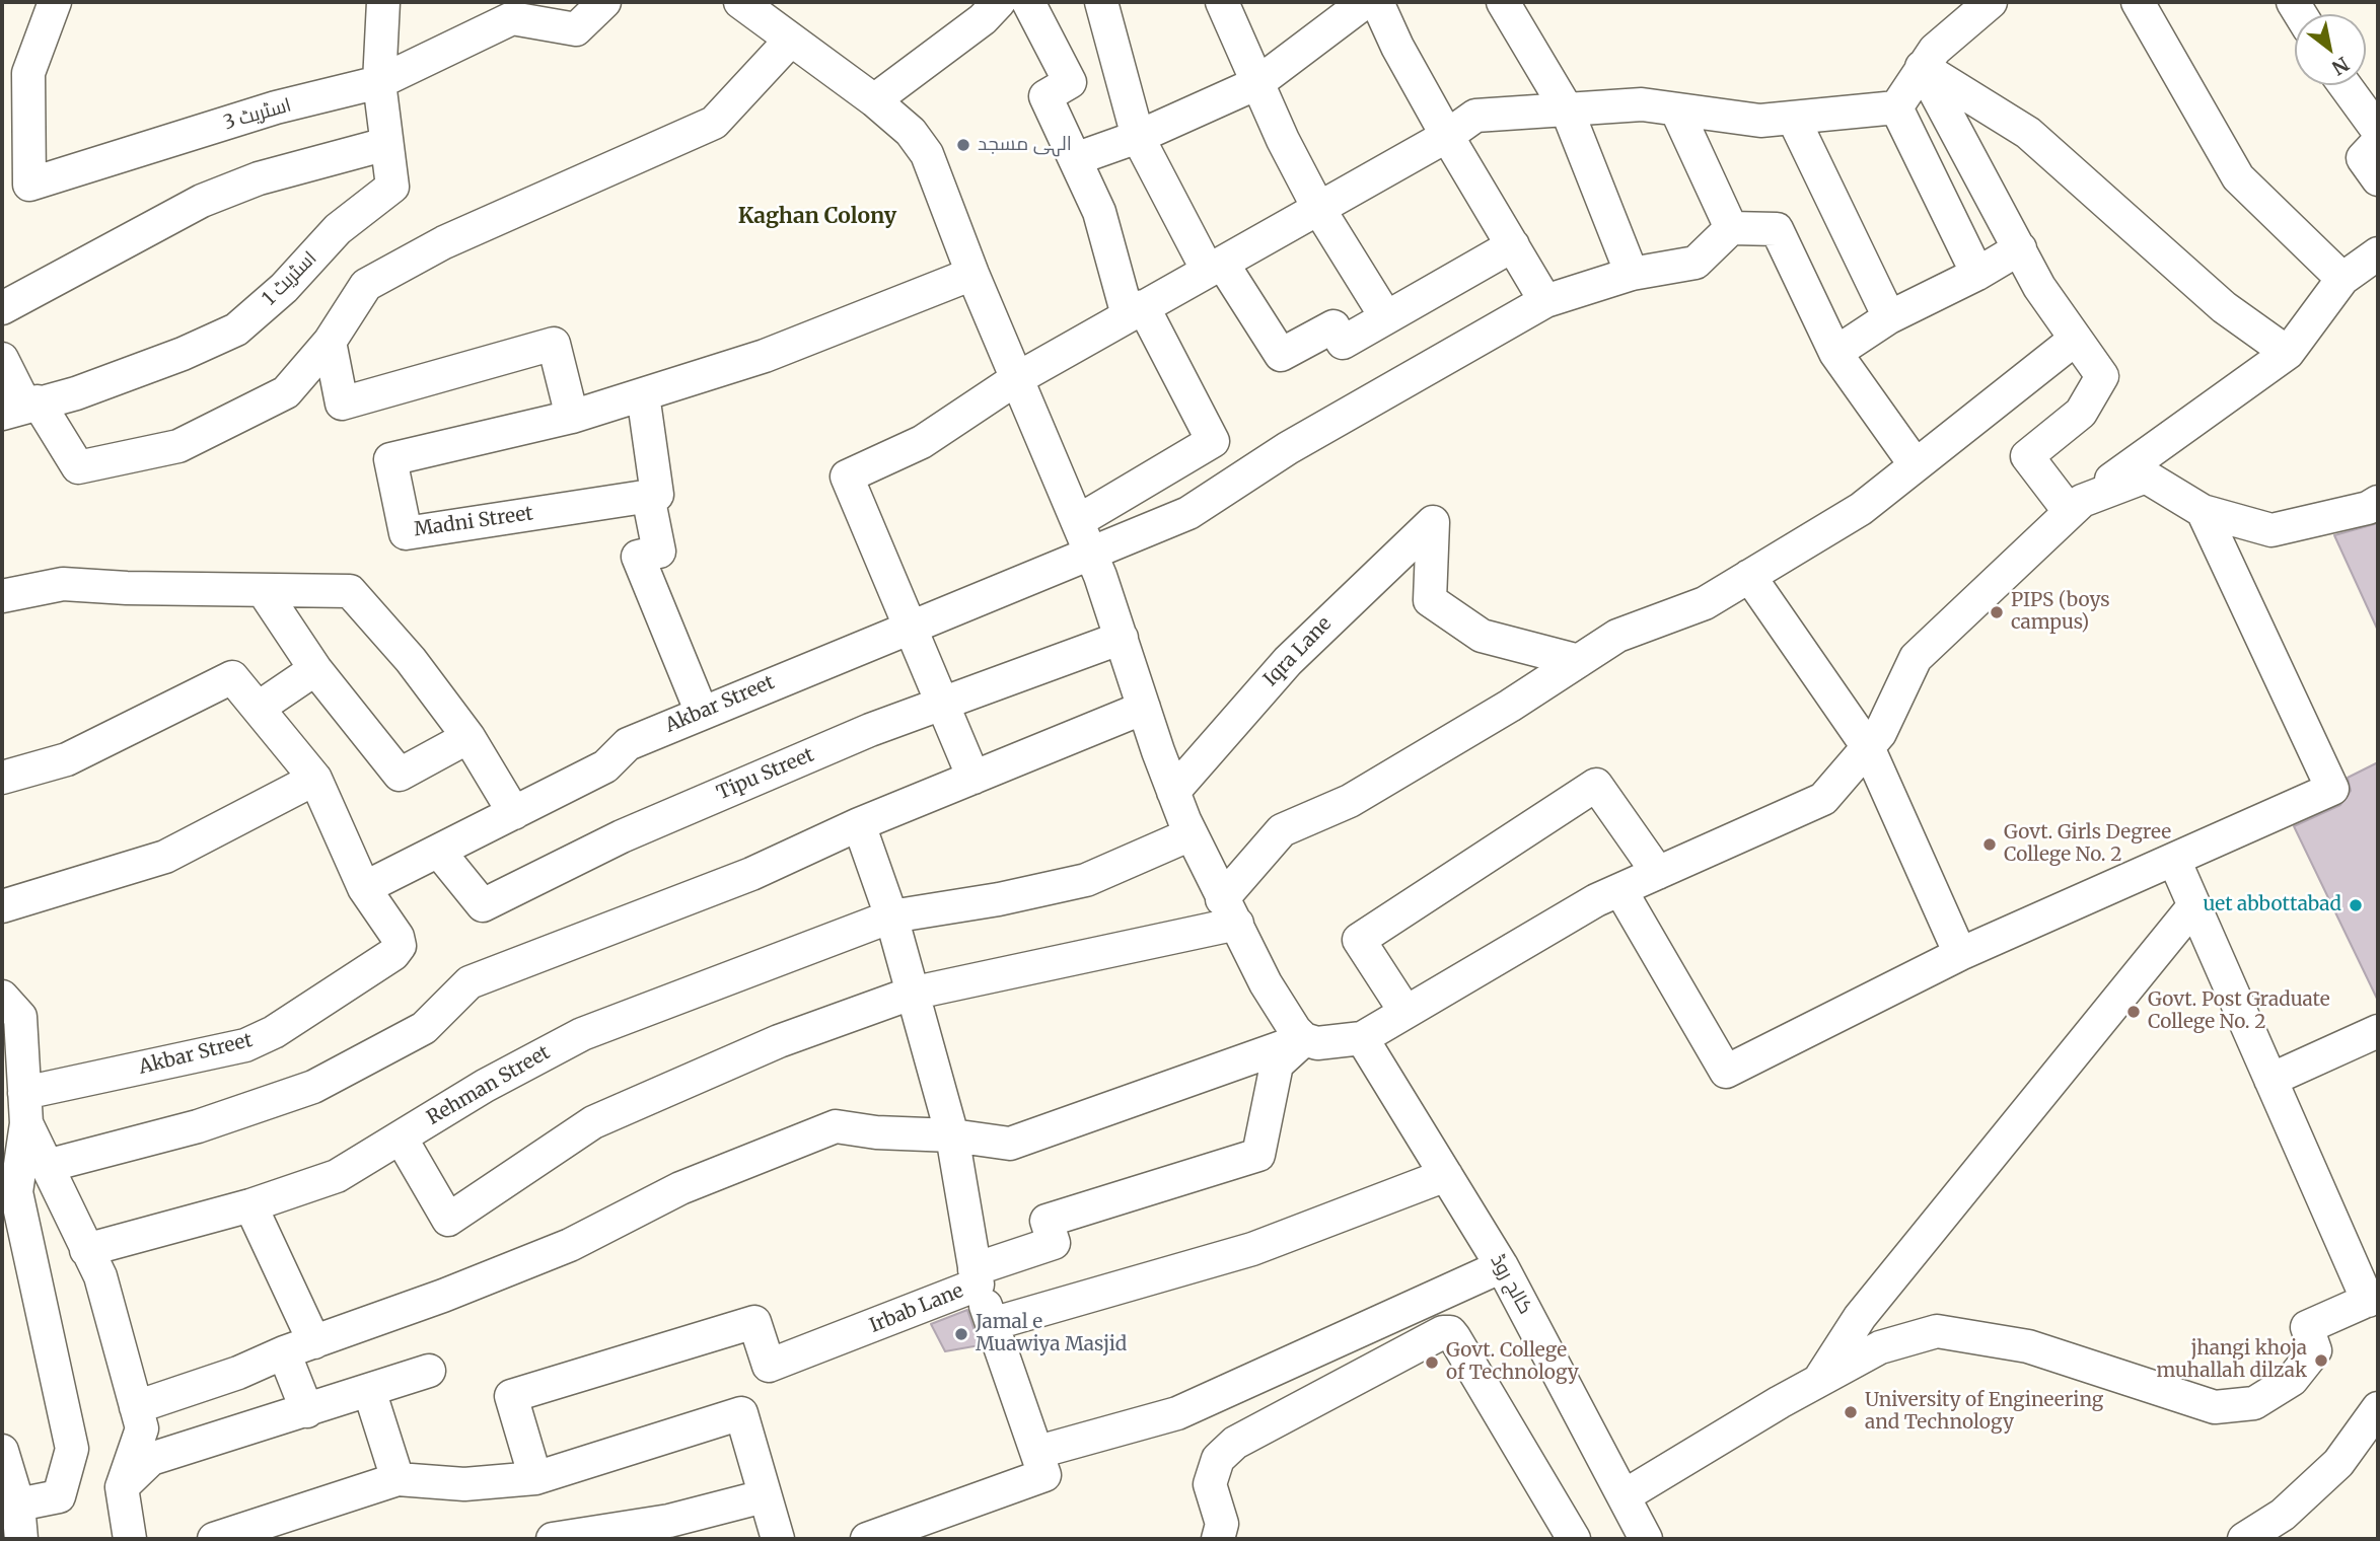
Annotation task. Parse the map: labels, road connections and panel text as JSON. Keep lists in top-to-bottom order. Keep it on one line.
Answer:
{"streets":{"street":["اسٹریٹ 3","اسٹریٹ 1","Madni Street","Iqra Lane","Akbar Street","Tipu Street","Rehman Street","کالج روڈ","Irbab Lane"]},"crossings":[["اسٹریٹ 3","اسٹریٹ 1"],["Akbar Street","Tipu Street"],["Rehman Street","Irbab Lane"]],"districts":["Kaghan Colony"],"places":["الہی مسجد","PIPS (boys campus)","Govt. Girls Degree College No. 2","uet abbottabad","Govt. Post Graduate College No. 2","Jamal e Muawiya Masjid","jhangi khoja muhallah dilzak","Govt. College of Technology","University of Engineering and Technology"],"north":"bottom right"}
